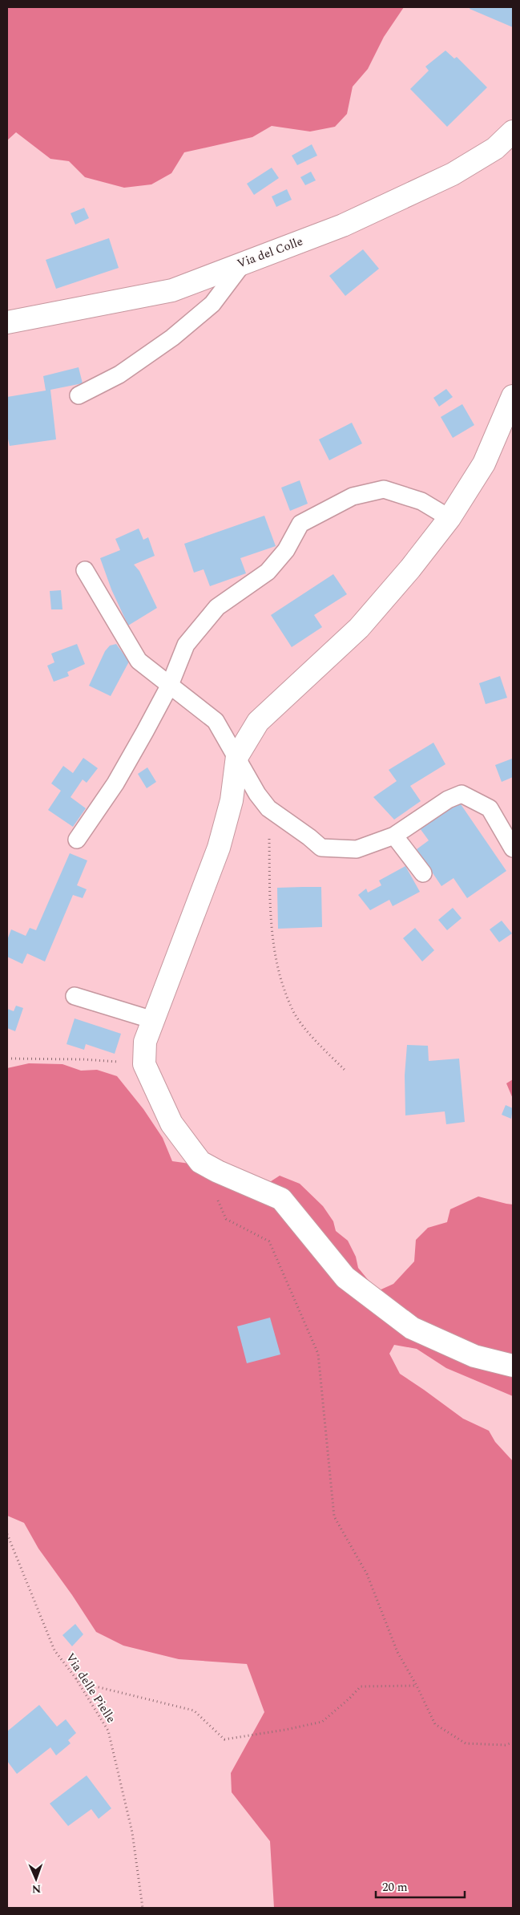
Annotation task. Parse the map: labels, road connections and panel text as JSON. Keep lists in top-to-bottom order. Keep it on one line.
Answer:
{"streets":{"street":["Via del Colle"],"path":["Via delle Pielle"]},"scale_bar":"20 m","north":"bottom"}
